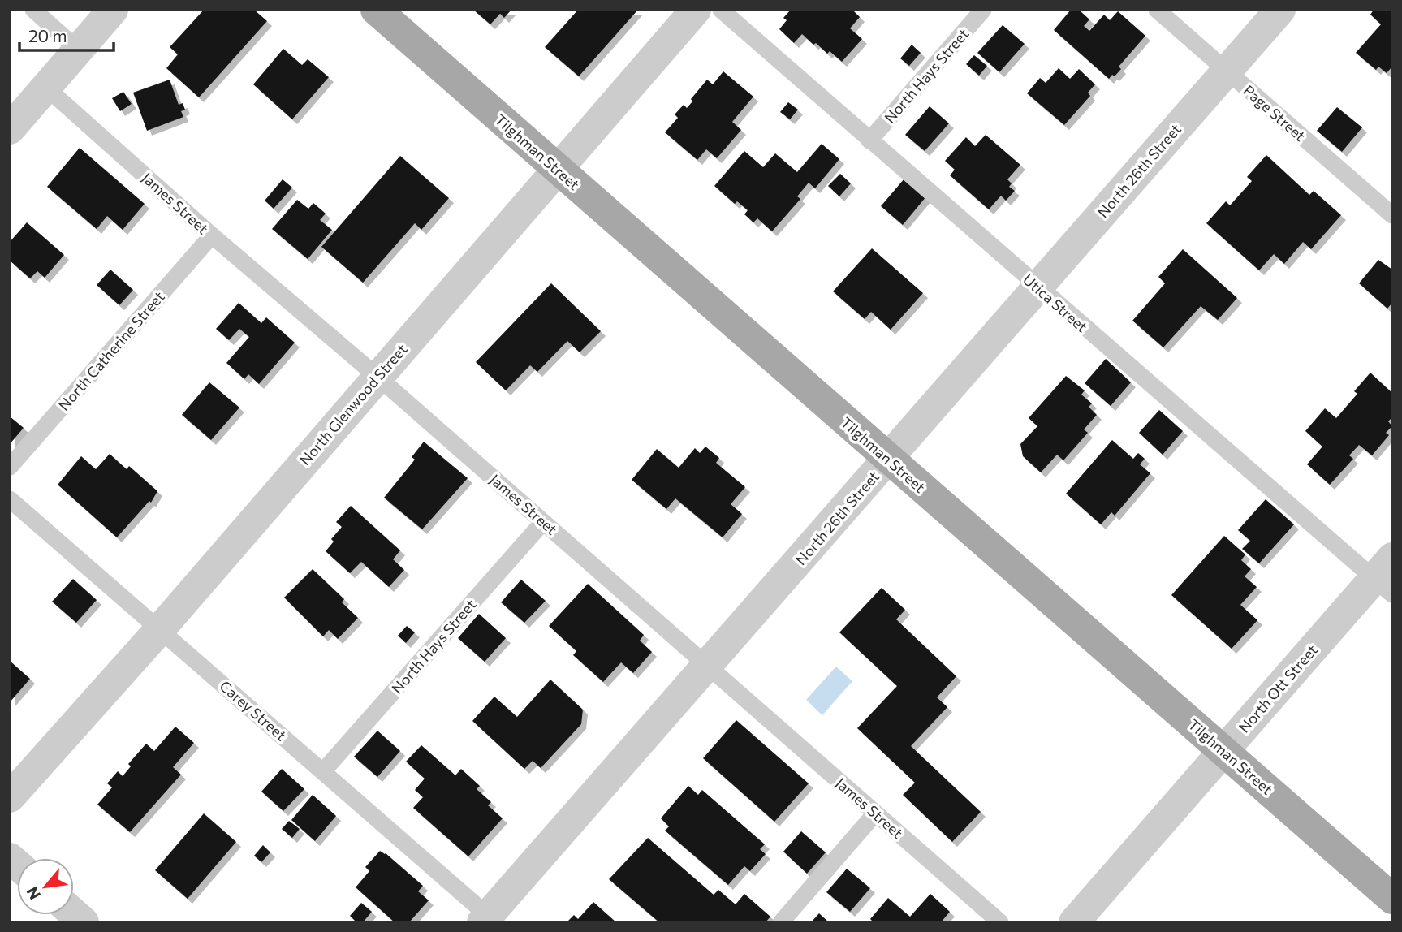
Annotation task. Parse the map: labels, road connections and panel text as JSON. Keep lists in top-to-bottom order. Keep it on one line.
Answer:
{"streets":{"main road":["Tilghman Street"],"street":["North 26th Street","North Glenwood Street","North Ott Street"],"lane":["North Hays Street","Page Street","James Street","Utica Street","North Catherine Street","Carey Street"]},"crossings":[["North Hays Street","James Street"],["North Hays Street","Utica Street"],["North Hays Street","Carey Street"],["Page Street","North 26th Street"],["Tilghman Street","North 26th Street"],["Tilghman Street","North Glenwood Street"],["Tilghman Street","North Ott Street"],["North 26th Street","James Street"],["North 26th Street","Utica Street"],["North 26th Street","Carey Street"],["James Street","North Catherine Street"],["James Street","North Glenwood Street"],["Utica Street","North Ott Street"],["North Glenwood Street","Carey Street"]],"scale_bar":"20 m","north":"bottom left"}
